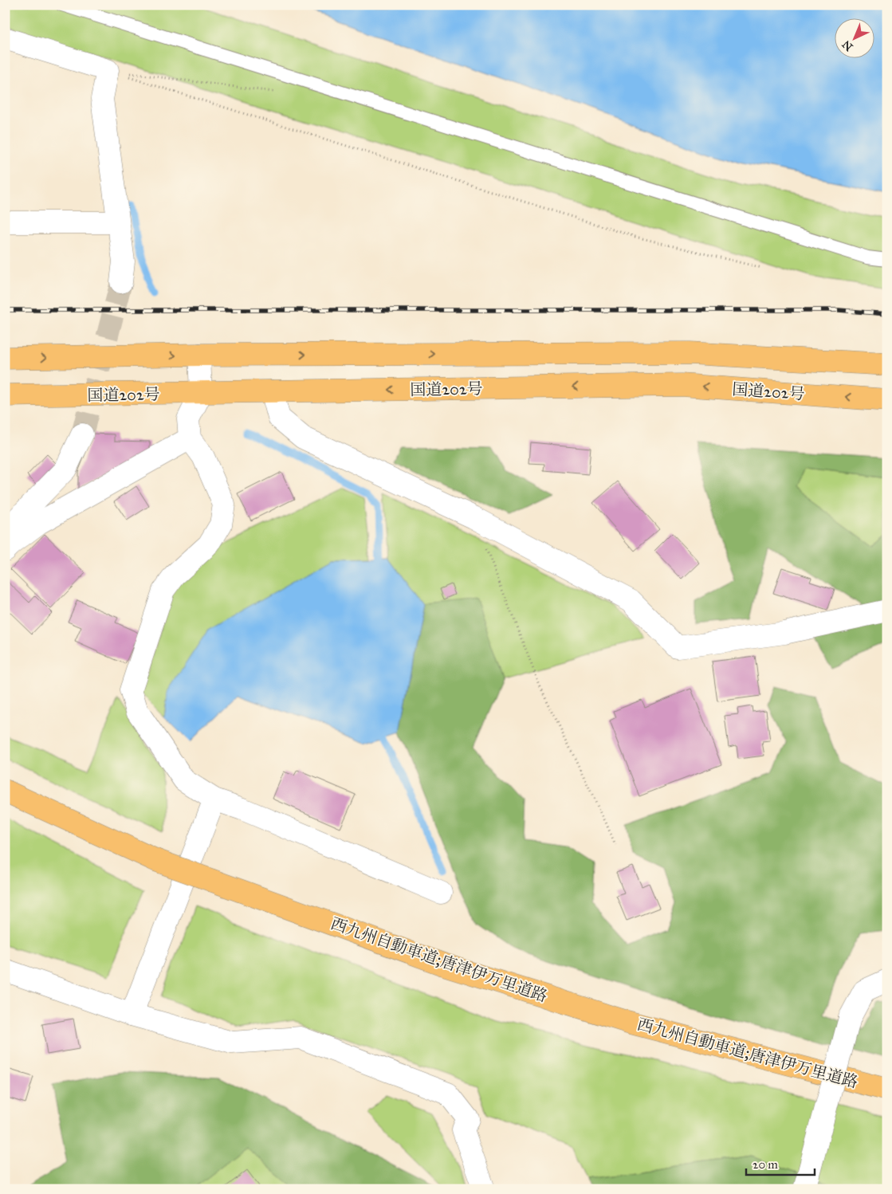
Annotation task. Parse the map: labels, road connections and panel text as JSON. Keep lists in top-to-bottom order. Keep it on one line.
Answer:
{"streets":{"highway":["国道202号","西九州自動車道;唐津伊万里道路"]},"scale_bar":"20 m","north":"bottom left"}
